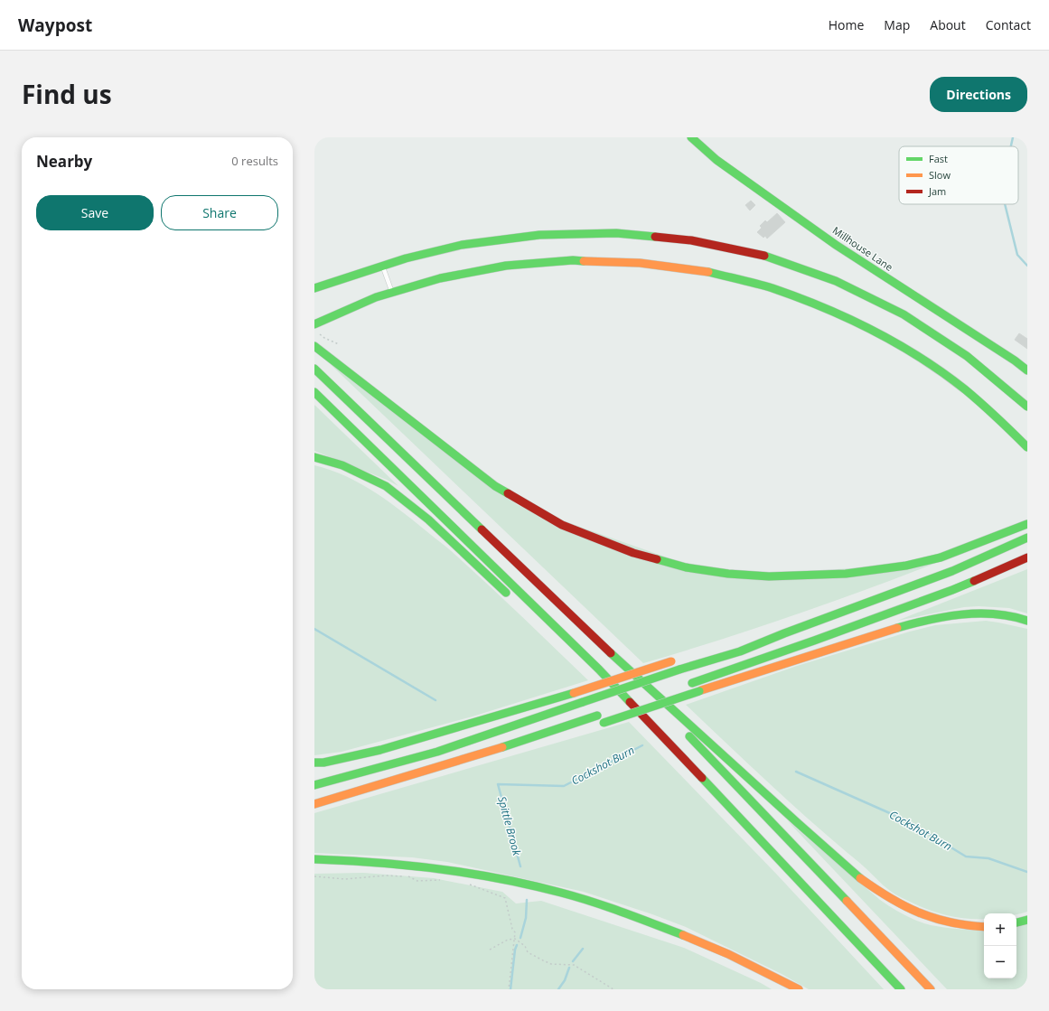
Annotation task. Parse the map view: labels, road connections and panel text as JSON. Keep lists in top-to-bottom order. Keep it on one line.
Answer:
{"streets":{"main road":["Millhouse Lane"]},"water":["Cockshot Burn","Spittle Brook"],"legend":["Fast","Slow","Jam"],"page":{"header":"Waypost","nav":["Home","Map","About","Contact"],"title":"Find us","buttons":["Directions",["Save","Share"]],"heading":["Nearby","0 results"],"map_buttons":["+","−"]}}
